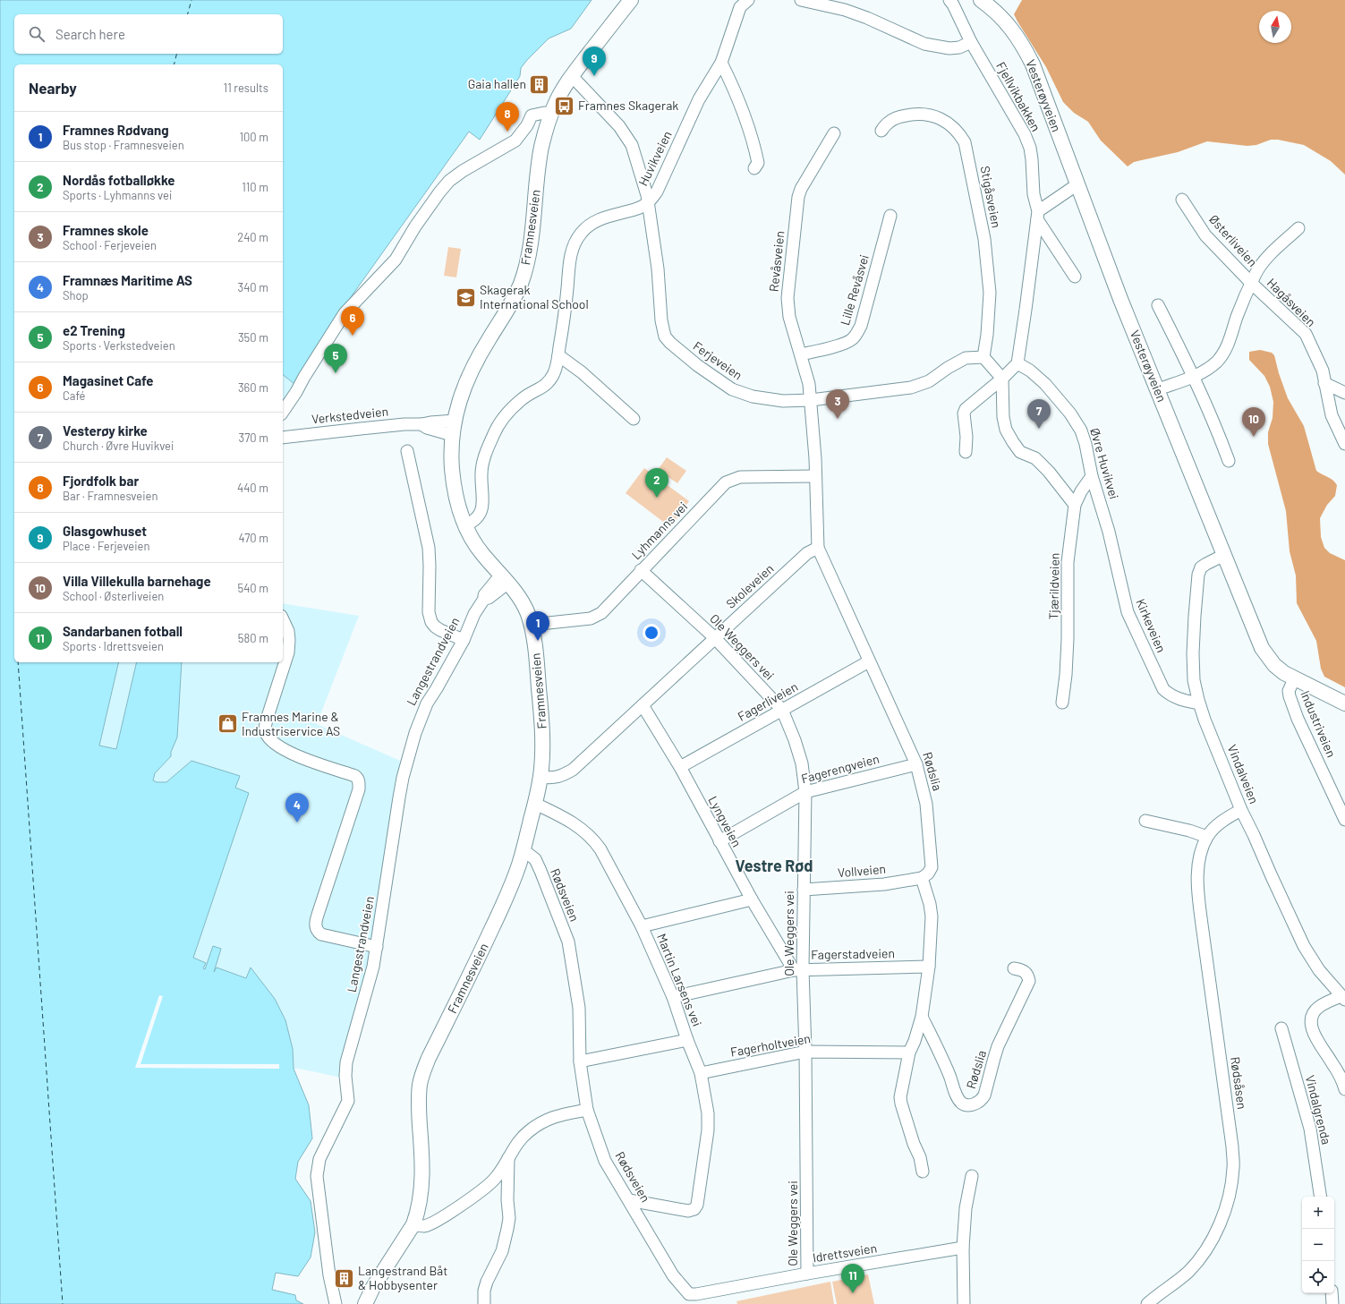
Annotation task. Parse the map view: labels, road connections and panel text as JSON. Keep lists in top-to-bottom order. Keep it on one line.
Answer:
{"streets":{"main road":["Vesterøyveien","Framnesveien"],"street":["Fjellvikbakken","Huvikveien","Stigåsveien","Østerliveien","Revåsveien","Lille Revåsvei","Hagåsveien","Ferjeveien","Verkstedveien","Øvre Huvikvei","Lyhmanns vei","Skoleveien","Tjærildveien","Kirkeveien","Ole Weggers vei","Langestrandveien","Fagerliveien","Industriveien","Fagerengveien","Rødslia","Vindalveien","Lyngveien","Vollveien","Rødsveien","Fagerstadveien","Martin Larsens vei","Fagerholtveien","Rødsåsen","Vindalgrenda","Idrettsveien"]},"crossings":[["Vesterøyveien","Østerliveien"],["Vesterøyveien","Industriveien"],["Vesterøyveien","Vindalveien"],["Huvikveien","Framnesveien"],["Huvikveien","Ferjeveien"],["Stigåsveien","Ferjeveien"],["Framnesveien","Ferjeveien"],["Framnesveien","Verkstedveien"],["Framnesveien","Lyhmanns vei"],["Framnesveien","Skoleveien"],["Framnesveien","Langestrandveien"],["Framnesveien","Rødsveien"],["Framnesveien","Martin Larsens vei"],["Østerliveien","Hagåsveien"],["Revåsveien","Lille Revåsvei"],["Revåsveien","Ferjeveien"],["Øvre Huvikvei","Tjærildveien"],["Øvre Huvikvei","Kirkeveien"],["Lyhmanns vei","Ole Weggers vei"],["Skoleveien","Ole Weggers vei"],["Skoleveien","Rødslia"],["Skoleveien","Lyngveien"],["Kirkeveien","Vindalveien"],["Ole Weggers vei","Fagerliveien"],["Ole Weggers vei","Fagerengveien"],["Ole Weggers vei","Lyngveien"],["Ole Weggers vei","Vollveien"],["Ole Weggers vei","Fagerstadveien"],["Ole Weggers vei","Fagerholtveien"],["Ole Weggers vei","Idrettsveien"],["Fagerliveien","Rødslia"],["Fagerliveien","Lyngveien"],["Fagerengveien","Rødslia"],["Fagerengveien","Lyngveien"],["Rødslia","Vollveien"],["Vindalveien","Rødsåsen"],["Lyngveien","Fagerstadveien"],["Rødsveien","Martin Larsens vei"],["Rødsveien","Idrettsveien"],["Fagerstadveien","Martin Larsens vei"],["Martin Larsens vei","Fagerholtveien"]],"districts":["Vestre Rød"],"places":{"building":["Gaia hallen","Langestrand Båt & Hobbysenter"],"bus stop":["Framnes Skagerak"],"school or university":["Skagerak International School"],"shop":["Framnes Marine & Industriservice AS"]},"north":"top","page":{"search":"Search here","pins":["9","8","6","5","3","7","10","2","1","4","11"],"heading":["Nearby","11 results"],"list":[{"mark":"1","name":"Framnes Rødvang","note":"Bus stop · Framnesveien","value":"100 m"},{"mark":"2","name":"Nordås fotballøkke","note":"Sports · Lyhmanns vei","value":"110 m"},{"mark":"3","name":"Framnes skole","note":"School · Ferjeveien","value":"240 m"},{"mark":"4","name":"Framnæs Maritime AS","note":"Shop","value":"340 m"},{"mark":"5","name":"e2 Trening","note":"Sports · Verkstedveien","value":"350 m"},{"mark":"6","name":"Magasinet Cafe","note":"Café","value":"360 m"},{"mark":"7","name":"Vesterøy kirke","note":"Church · Øvre Huvikvei","value":"370 m"},{"mark":"8","name":"Fjordfolk bar","note":"Bar · Framnesveien","value":"440 m"},{"mark":"9","name":"Glasgowhuset","note":"Place · Ferjeveien","value":"470 m"},{"mark":"10","name":"Villa Villekulla barnehage","note":"School · Østerliveien","value":"540 m"},{"mark":"11","name":"Sandarbanen fotball","note":"Sports · Idrettsveien","value":"580 m"}],"map_buttons":["+","−"]}}
